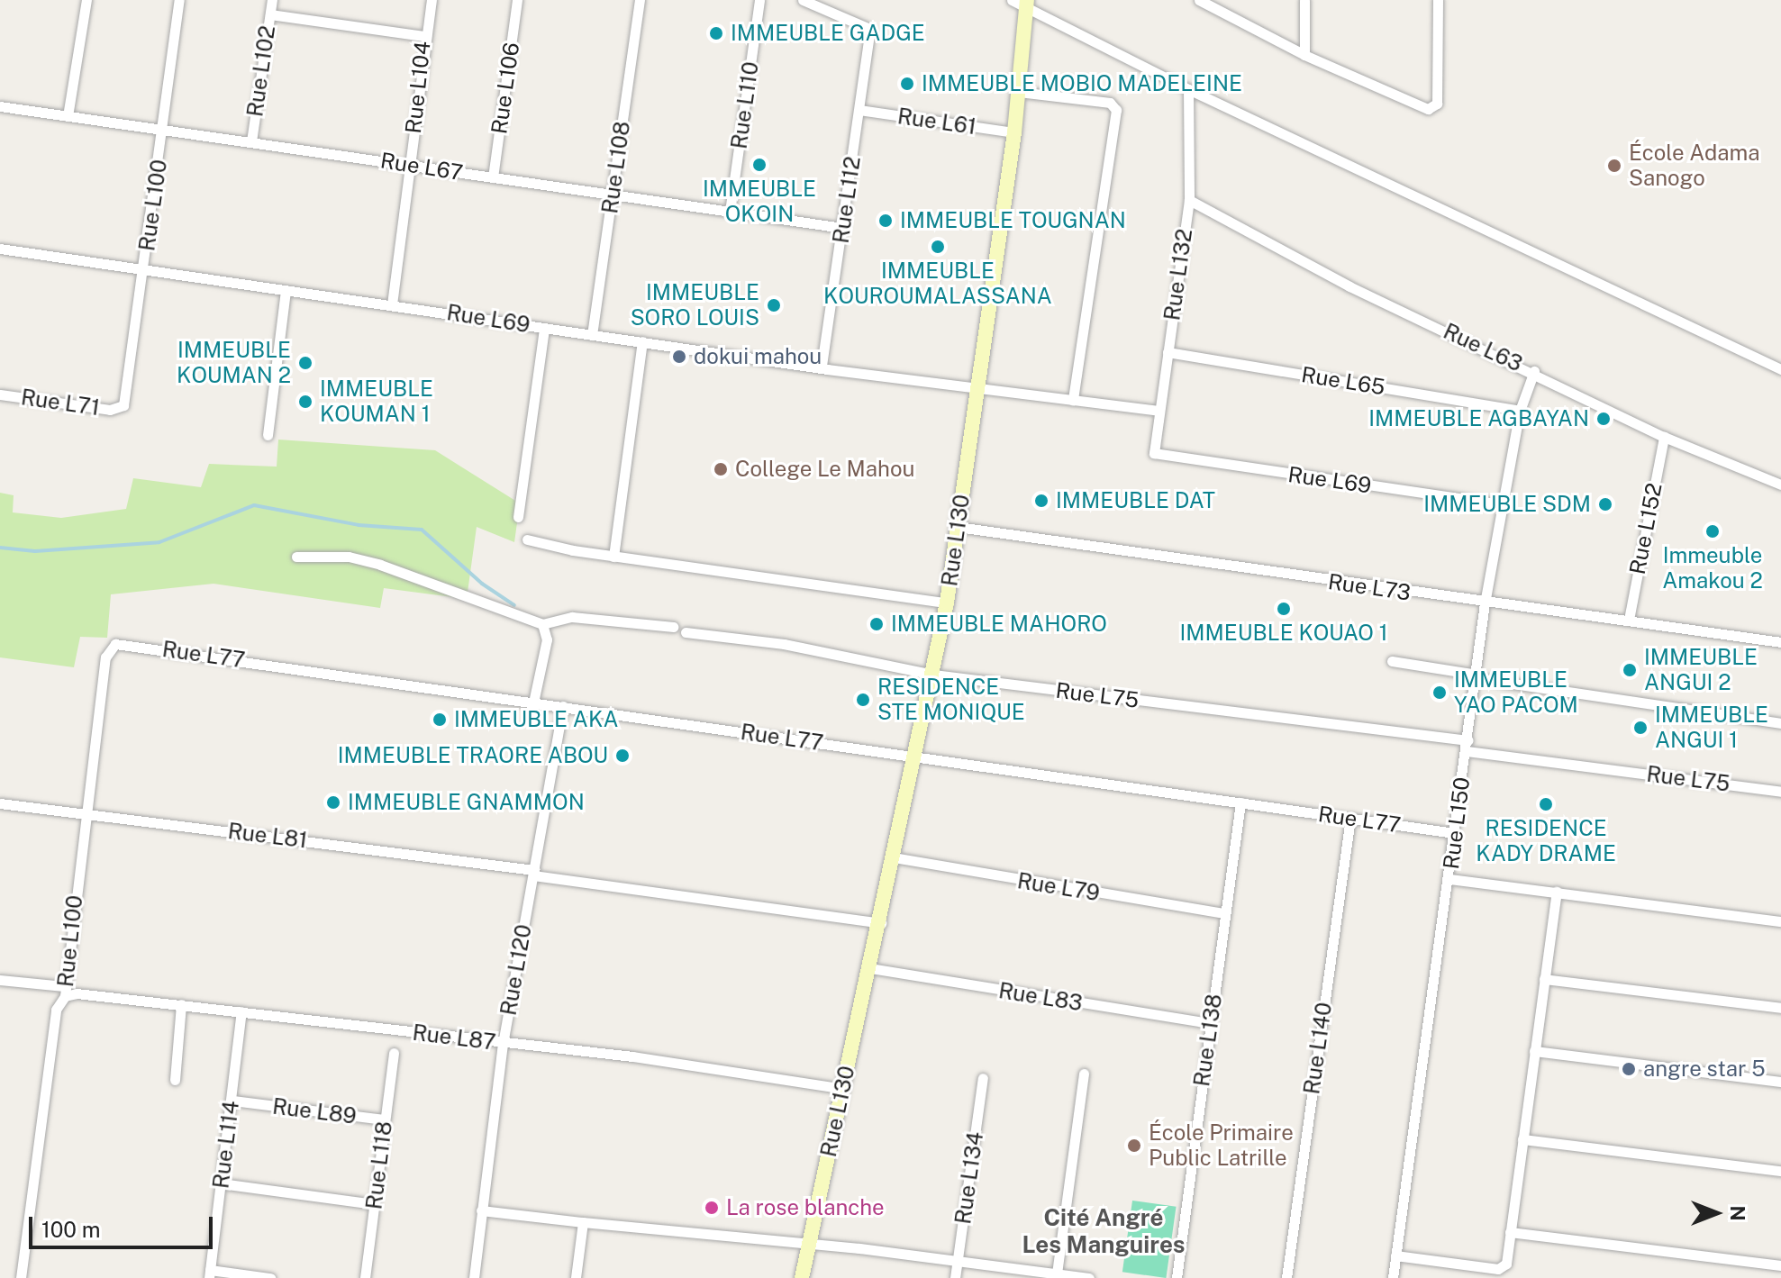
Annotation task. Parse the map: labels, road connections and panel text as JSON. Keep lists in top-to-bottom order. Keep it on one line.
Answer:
{"streets":{"street":["Rue L102","Rue L104","Rue L106","Rue L110","Rue L61","Rue L67","Rue L108","Rue L112","Rue L100","Rue L132","Rue L69","Rue L63","Rue L65","Rue L71","Rue L152","Rue L130","Rue L73","Rue L77","Rue L75","Rue L150","Rue L81","Rue L79","Rue L120","Rue L83","Rue L87","Rue L138","Rue L140","Rue L89","Rue L114","Rue L118","Rue L134"]},"crossings":[["Rue L102","Rue L67"],["Rue L104","Rue L67"],["Rue L104","Rue L69"],["Rue L106","Rue L67"],["Rue L110","Rue L67"],["Rue L61","Rue L112"],["Rue L61","Rue L130"],["Rue L67","Rue L108"],["Rue L67","Rue L112"],["Rue L67","Rue L100"],["Rue L108","Rue L69"],["Rue L112","Rue L69"],["Rue L100","Rue L69"],["Rue L100","Rue L71"],["Rue L100","Rue L77"],["Rue L100","Rue L81"],["Rue L100","Rue L87"],["Rue L132","Rue L69"],["Rue L132","Rue L63"],["Rue L132","Rue L65"],["Rue L69","Rue L130"],["Rue L69","Rue L150"],["Rue L63","Rue L152"],["Rue L63","Rue L150"],["Rue L65","Rue L150"],["Rue L152","Rue L73"],["Rue L130","Rue L73"],["Rue L130","Rue L77"],["Rue L130","Rue L75"],["Rue L130","Rue L81"],["Rue L130","Rue L79"],["Rue L130","Rue L83"],["Rue L130","Rue L87"],["Rue L73","Rue L150"],["Rue L77","Rue L150"],["Rue L77","Rue L120"],["Rue L77","Rue L138"],["Rue L77","Rue L140"],["Rue L75","Rue L150"],["Rue L81","Rue L120"],["Rue L79","Rue L138"],["Rue L120","Rue L87"],["Rue L83","Rue L138"],["Rue L87","Rue L114"],["Rue L89","Rue L114"],["Rue L89","Rue L118"]],"districts":["Cité Angré Les Manguires"],"places":["IMMEUBLE GADGE","IMMEUBLE MOBIO MADELEINE","IMMEUBLE OKOIN","École Adama Sanogo","IMMEUBLE TOUGNAN","IMMEUBLE KOUROUMALASSANA","IMMEUBLE SORO LOUIS","dokui mahou","IMMEUBLE KOUMAN 2","IMMEUBLE KOUMAN 1","IMMEUBLE AGBAYAN","College Le Mahou","IMMEUBLE DAT","IMMEUBLE SDM","Immeuble Amakou 2","IMMEUBLE KOUAO 1","IMMEUBLE MAHORO","IMMEUBLE ANGUI 2","IMMEUBLE YAO PACOM","RESIDENCE STE MONIQUE","IMMEUBLE AKA","IMMEUBLE ANGUI 1","IMMEUBLE TRAORE ABOU","IMMEUBLE GNAMMON","RESIDENCE KADY DRAME","angre star 5","École Primaire Public Latrille","La rose blanche"],"scale_bar":"100 m","north":"right"}
